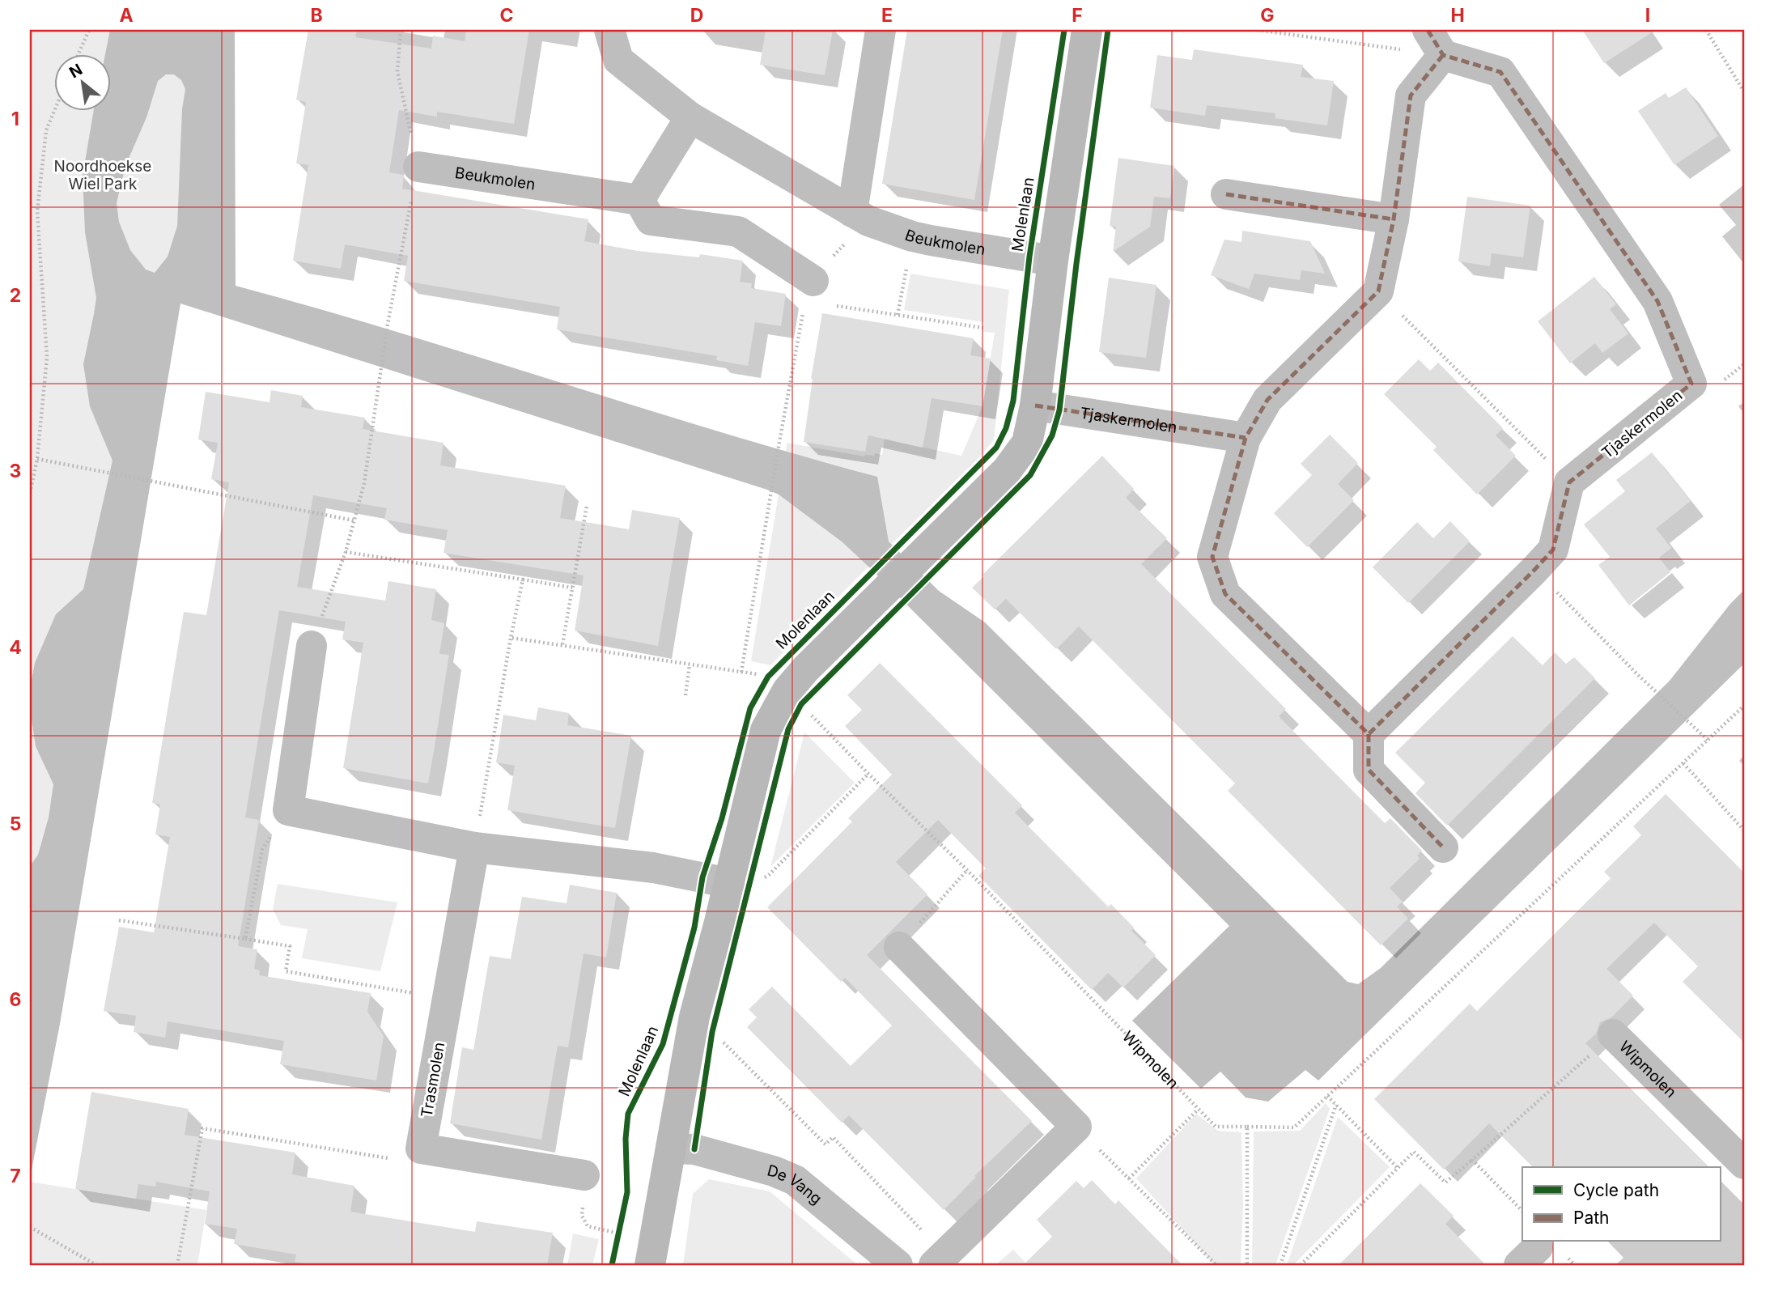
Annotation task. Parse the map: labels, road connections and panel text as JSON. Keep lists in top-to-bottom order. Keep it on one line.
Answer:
{"streets":{"street":["Beukmolen","Tjaskermolen","Wipmolen","Trasmolen","De Vang"],"cycle path":["Molenlaan"]},"parks":["Noordhoekse Wiel Park"],"legend":["Cycle path","Path"],"north":"top left","grid":{"columns":["A","B","C","D","E","F","G","H","I"],"rows":["1","2","3","4","5","6","7"]}}
